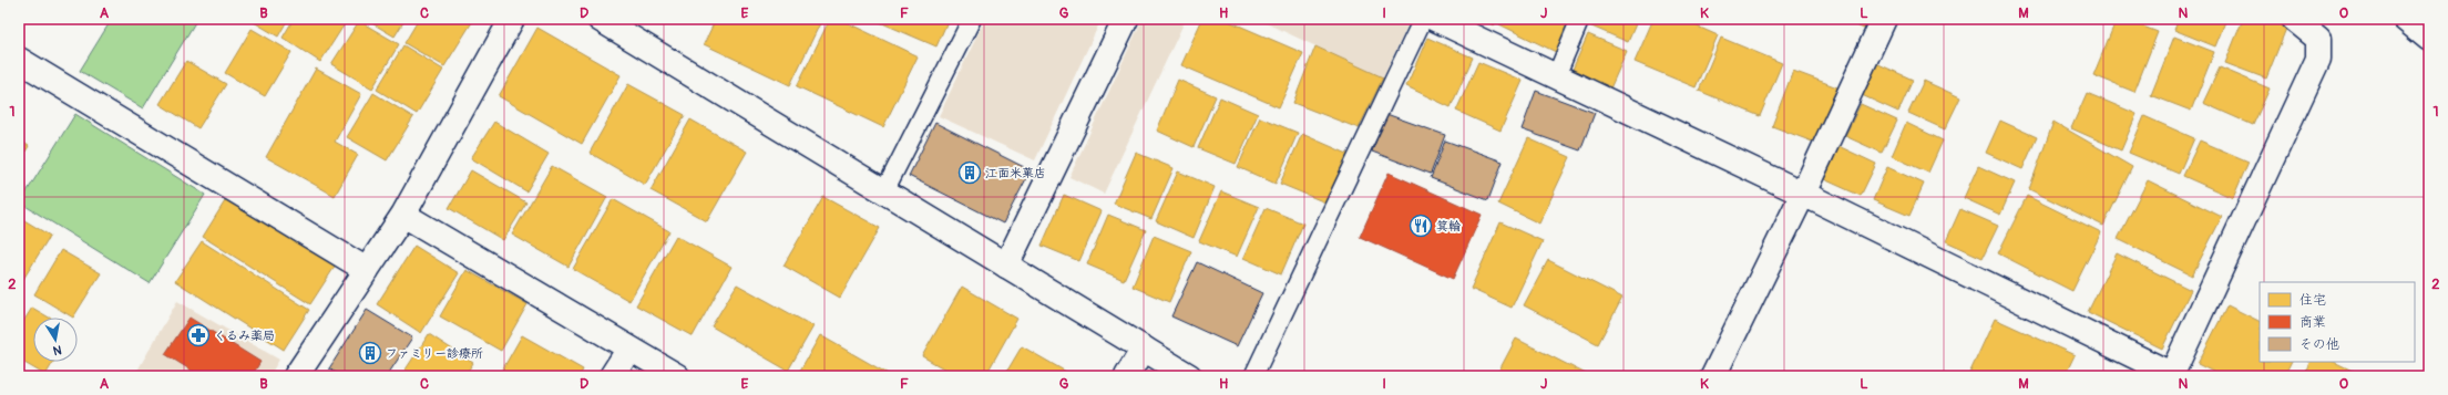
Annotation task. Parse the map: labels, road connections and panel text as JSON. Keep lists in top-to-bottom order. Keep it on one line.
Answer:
{"places":{"building":["江面米菓店","ファミリー診療所"],"restaurant":["箕輪"],"pharmacy":["くるみ薬局"]},"legend":["住宅","商業","その他"],"north":"bottom","grid":{"columns":["A","B","C","D","E","F","G","H","I","J","K","L","M","N","O"],"rows":["1","2"]}}
